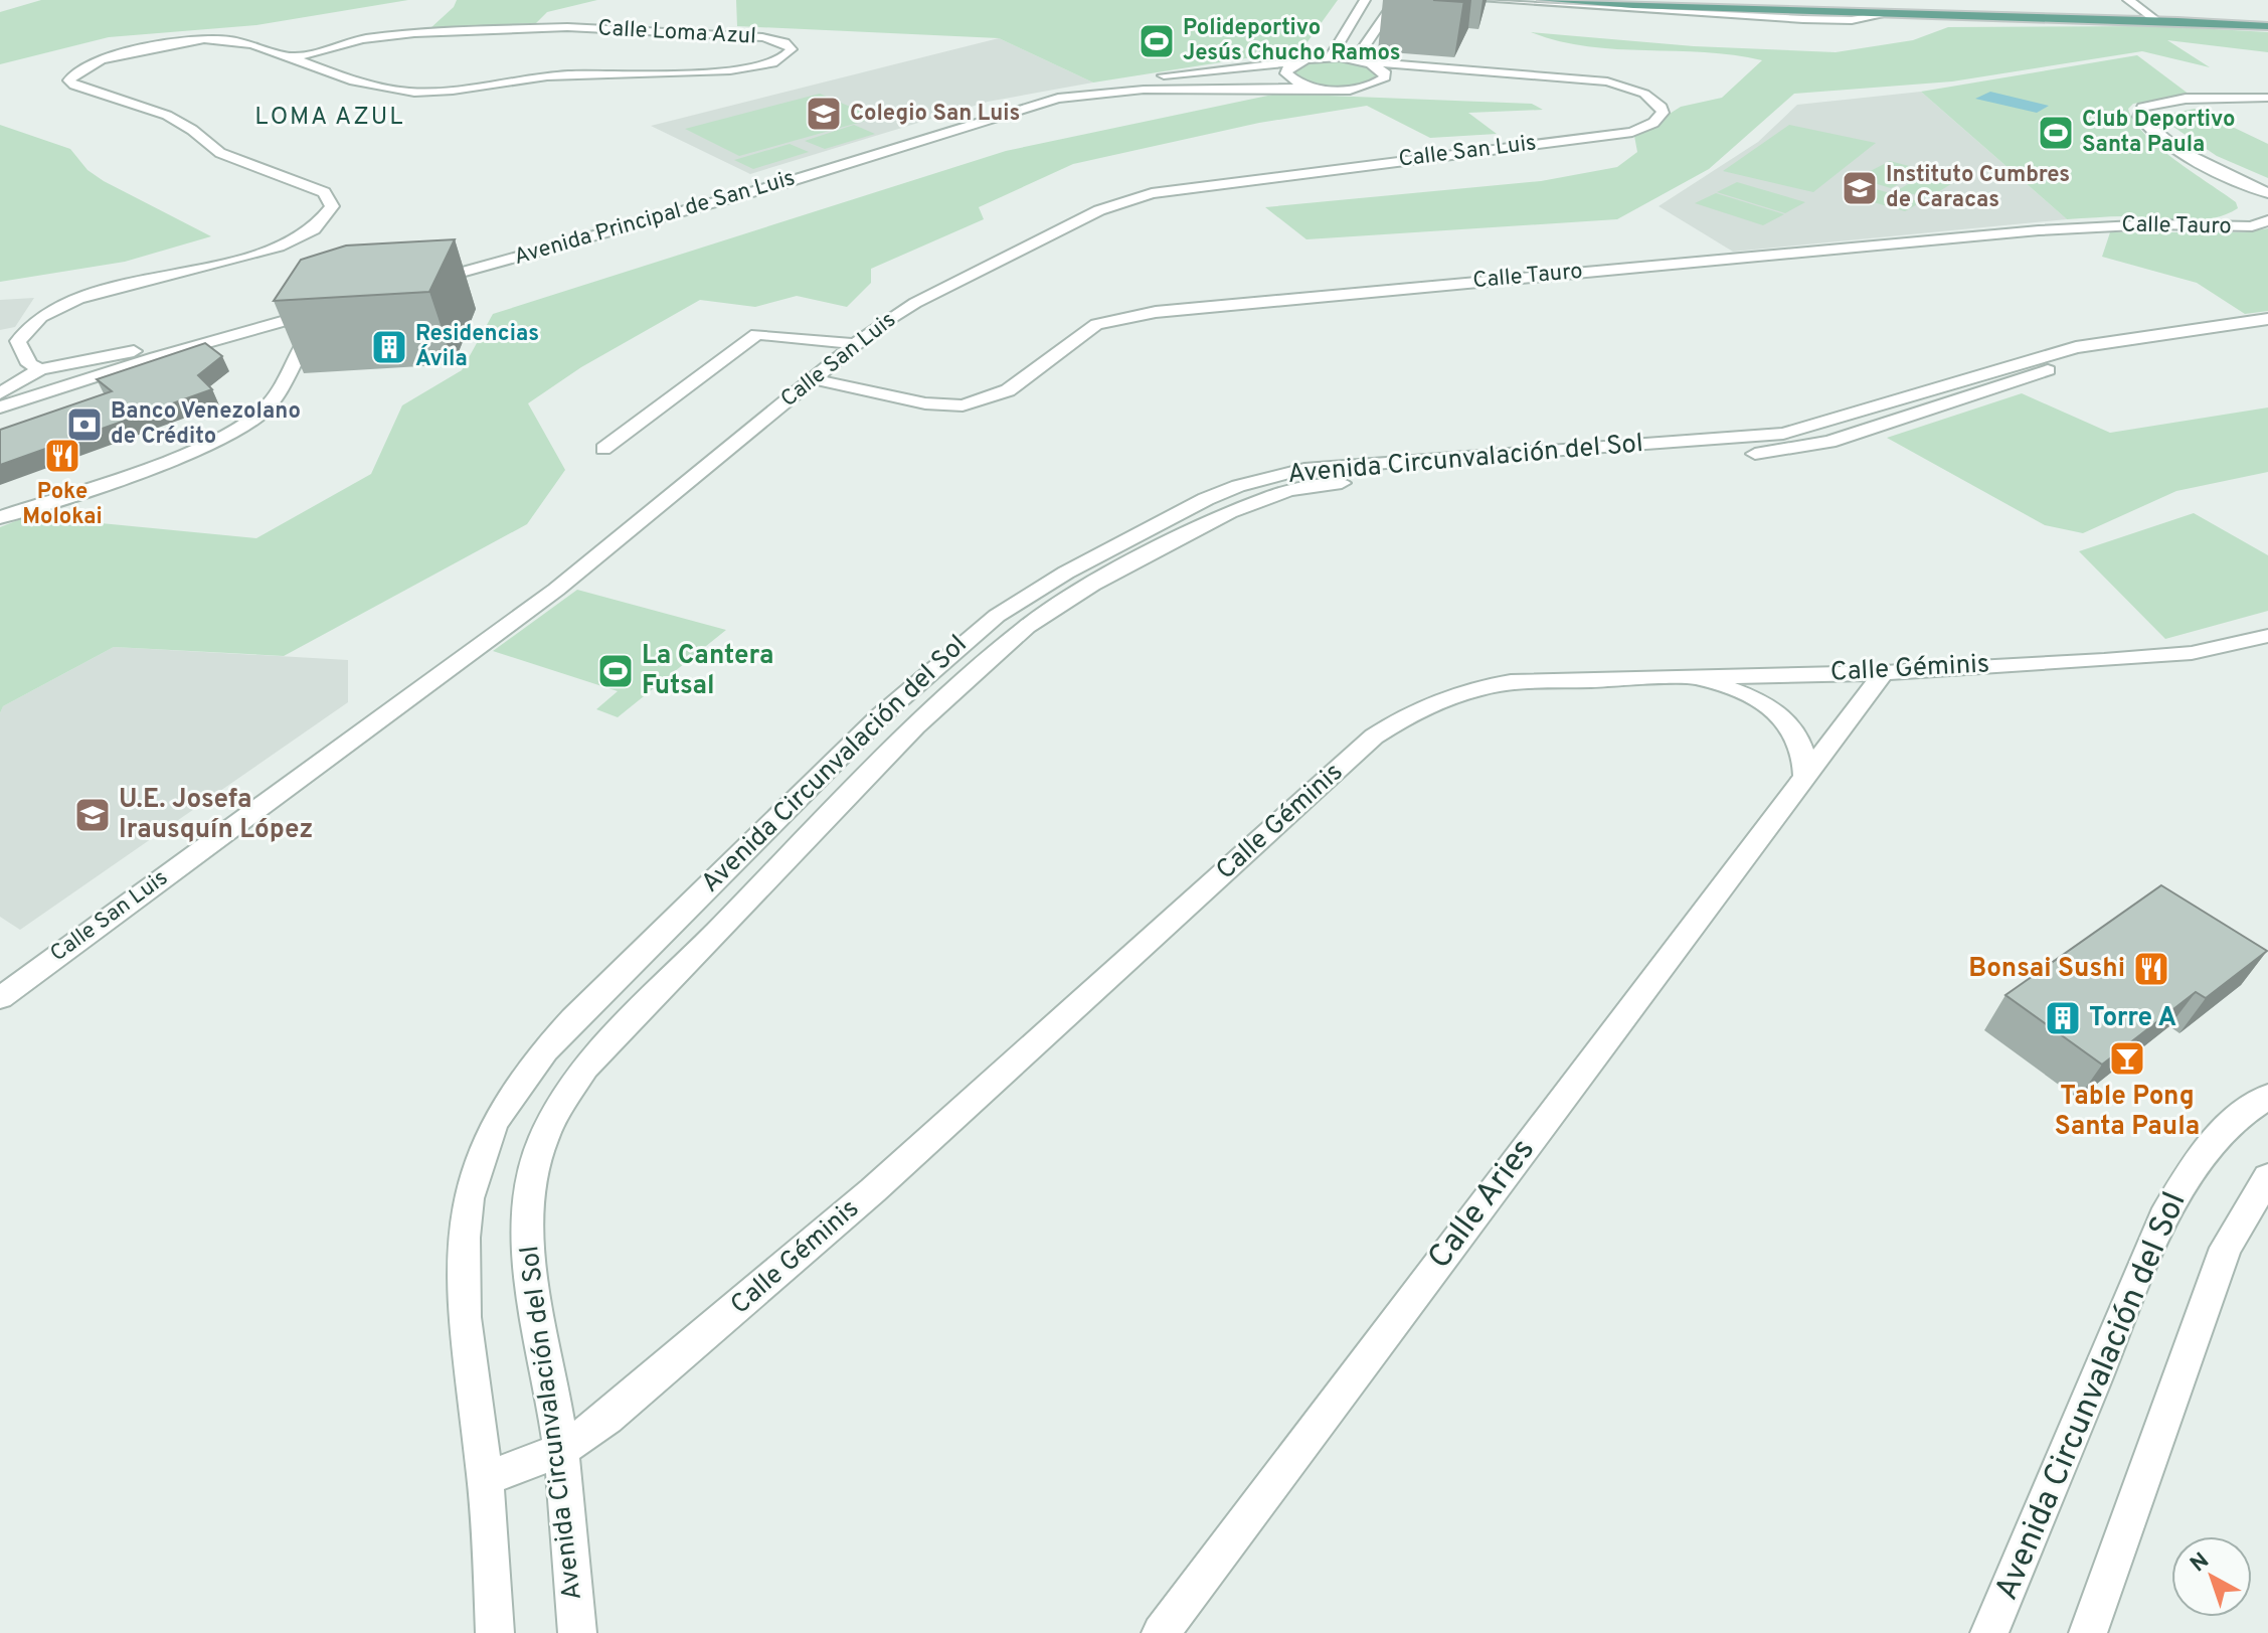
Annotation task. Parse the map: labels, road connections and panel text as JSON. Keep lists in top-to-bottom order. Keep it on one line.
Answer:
{"streets":{"street":["Calle Loma Azul","Calle San Luis","Avenida Principal de San Luis","Calle Tauro","Avenida Circunvalación del Sol","Calle Géminis","Calle Aries"]},"crossings":[["Calle San Luis","Avenida Principal de San Luis"],["Calle San Luis","Calle Tauro"],["Avenida Circunvalación del Sol","Calle Géminis"],["Calle Géminis","Calle Aries"]],"districts":["LOMA AZUL"],"places":{"sports":["Polideportivo Jesús Chucho Ramos","Club Deportivo Santa Paula","La Cantera Futsal"],"school or university":["Colegio San Luis","Instituto Cumbres de Caracas","U.E. Josefa Irausquín López"],"building":["Residencias Ávila","Torre A"],"bank":["Banco Venezolano de Crédito"],"restaurant":["Poke Molokai","Bonsai Sushi"],"bar":["Table Pong Santa Paula"]},"north":"top left"}
